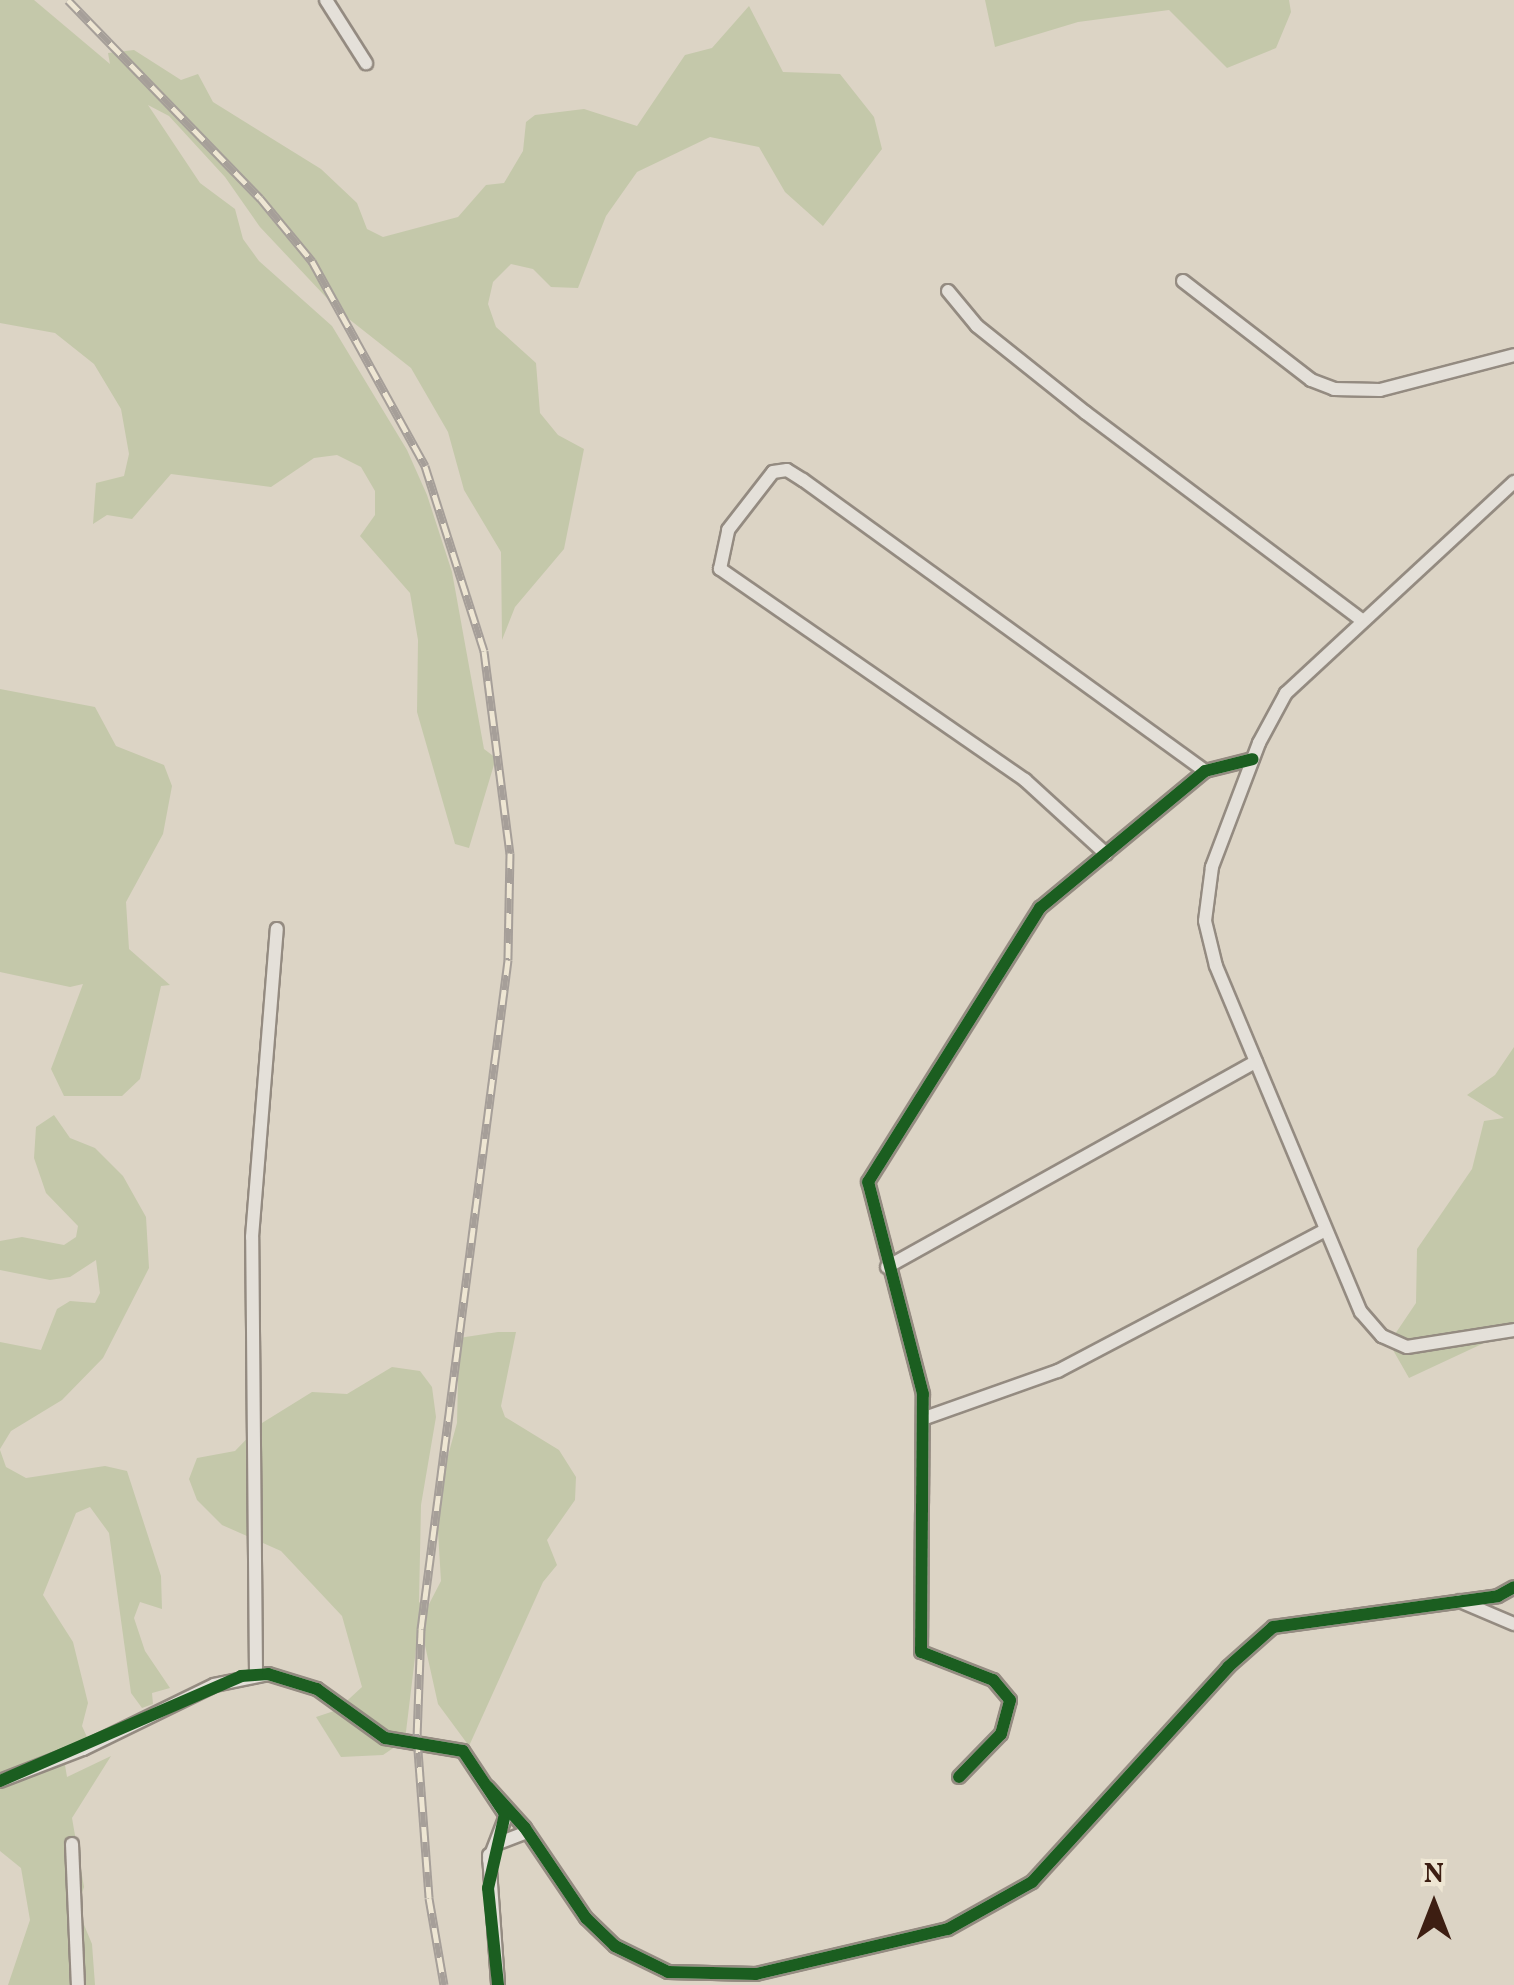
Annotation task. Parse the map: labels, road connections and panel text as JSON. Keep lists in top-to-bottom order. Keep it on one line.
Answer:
{"north":"top"}
